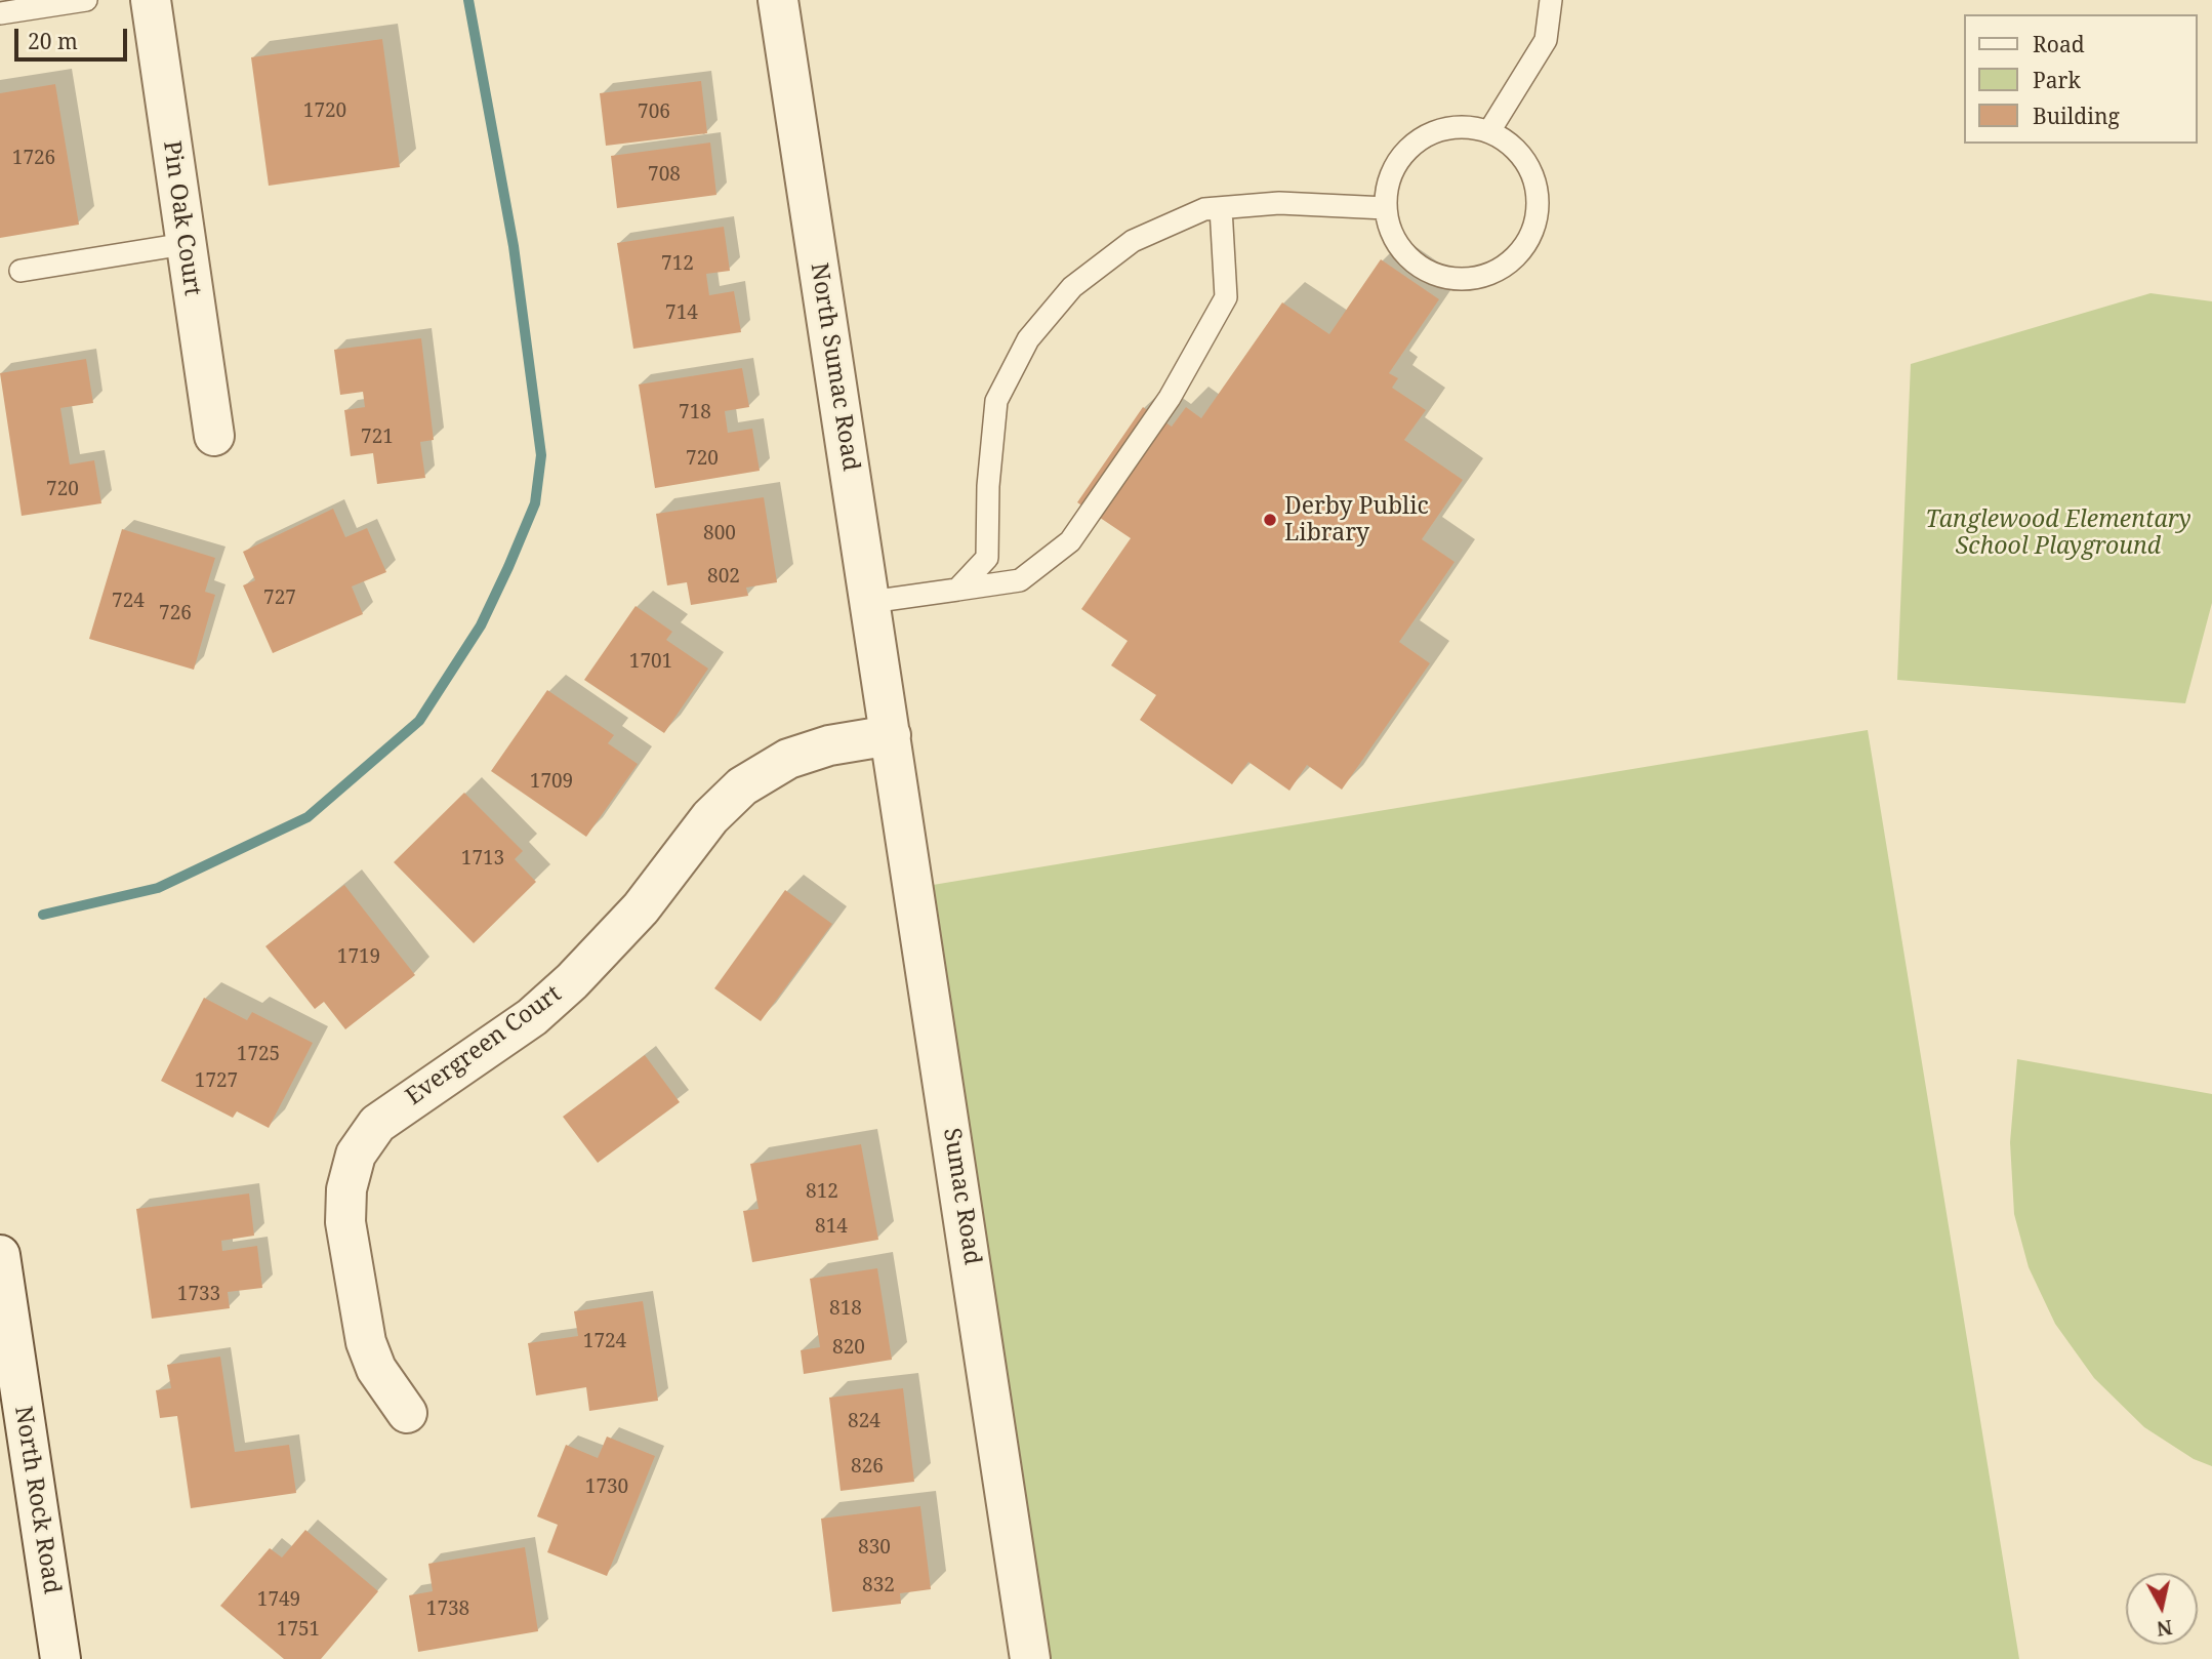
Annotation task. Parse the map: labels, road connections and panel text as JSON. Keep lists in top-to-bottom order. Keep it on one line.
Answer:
{"streets":{"street":["Pin Oak Court","North Sumac Road","Evergreen Court","Sumac Road","North Rock Road"]},"crossings":[["North Sumac Road","Evergreen Court"],["North Sumac Road","Sumac Road"],["Evergreen Court","Sumac Road"]],"parks":["Tanglewood Elementary School Playground"],"places":["Derby Public Library"],"house_numbers":["1720","706","1726","708","712","714","718","721","720","720","800","802","727","724","726","1701","1709","1713","1719","1725","1727","812","814","1733","818","1724","820","824","826","1730","830","832","1749","1738","1751"],"legend":["Road","Park","Building"],"scale_bar":"20 m","north":"bottom"}
